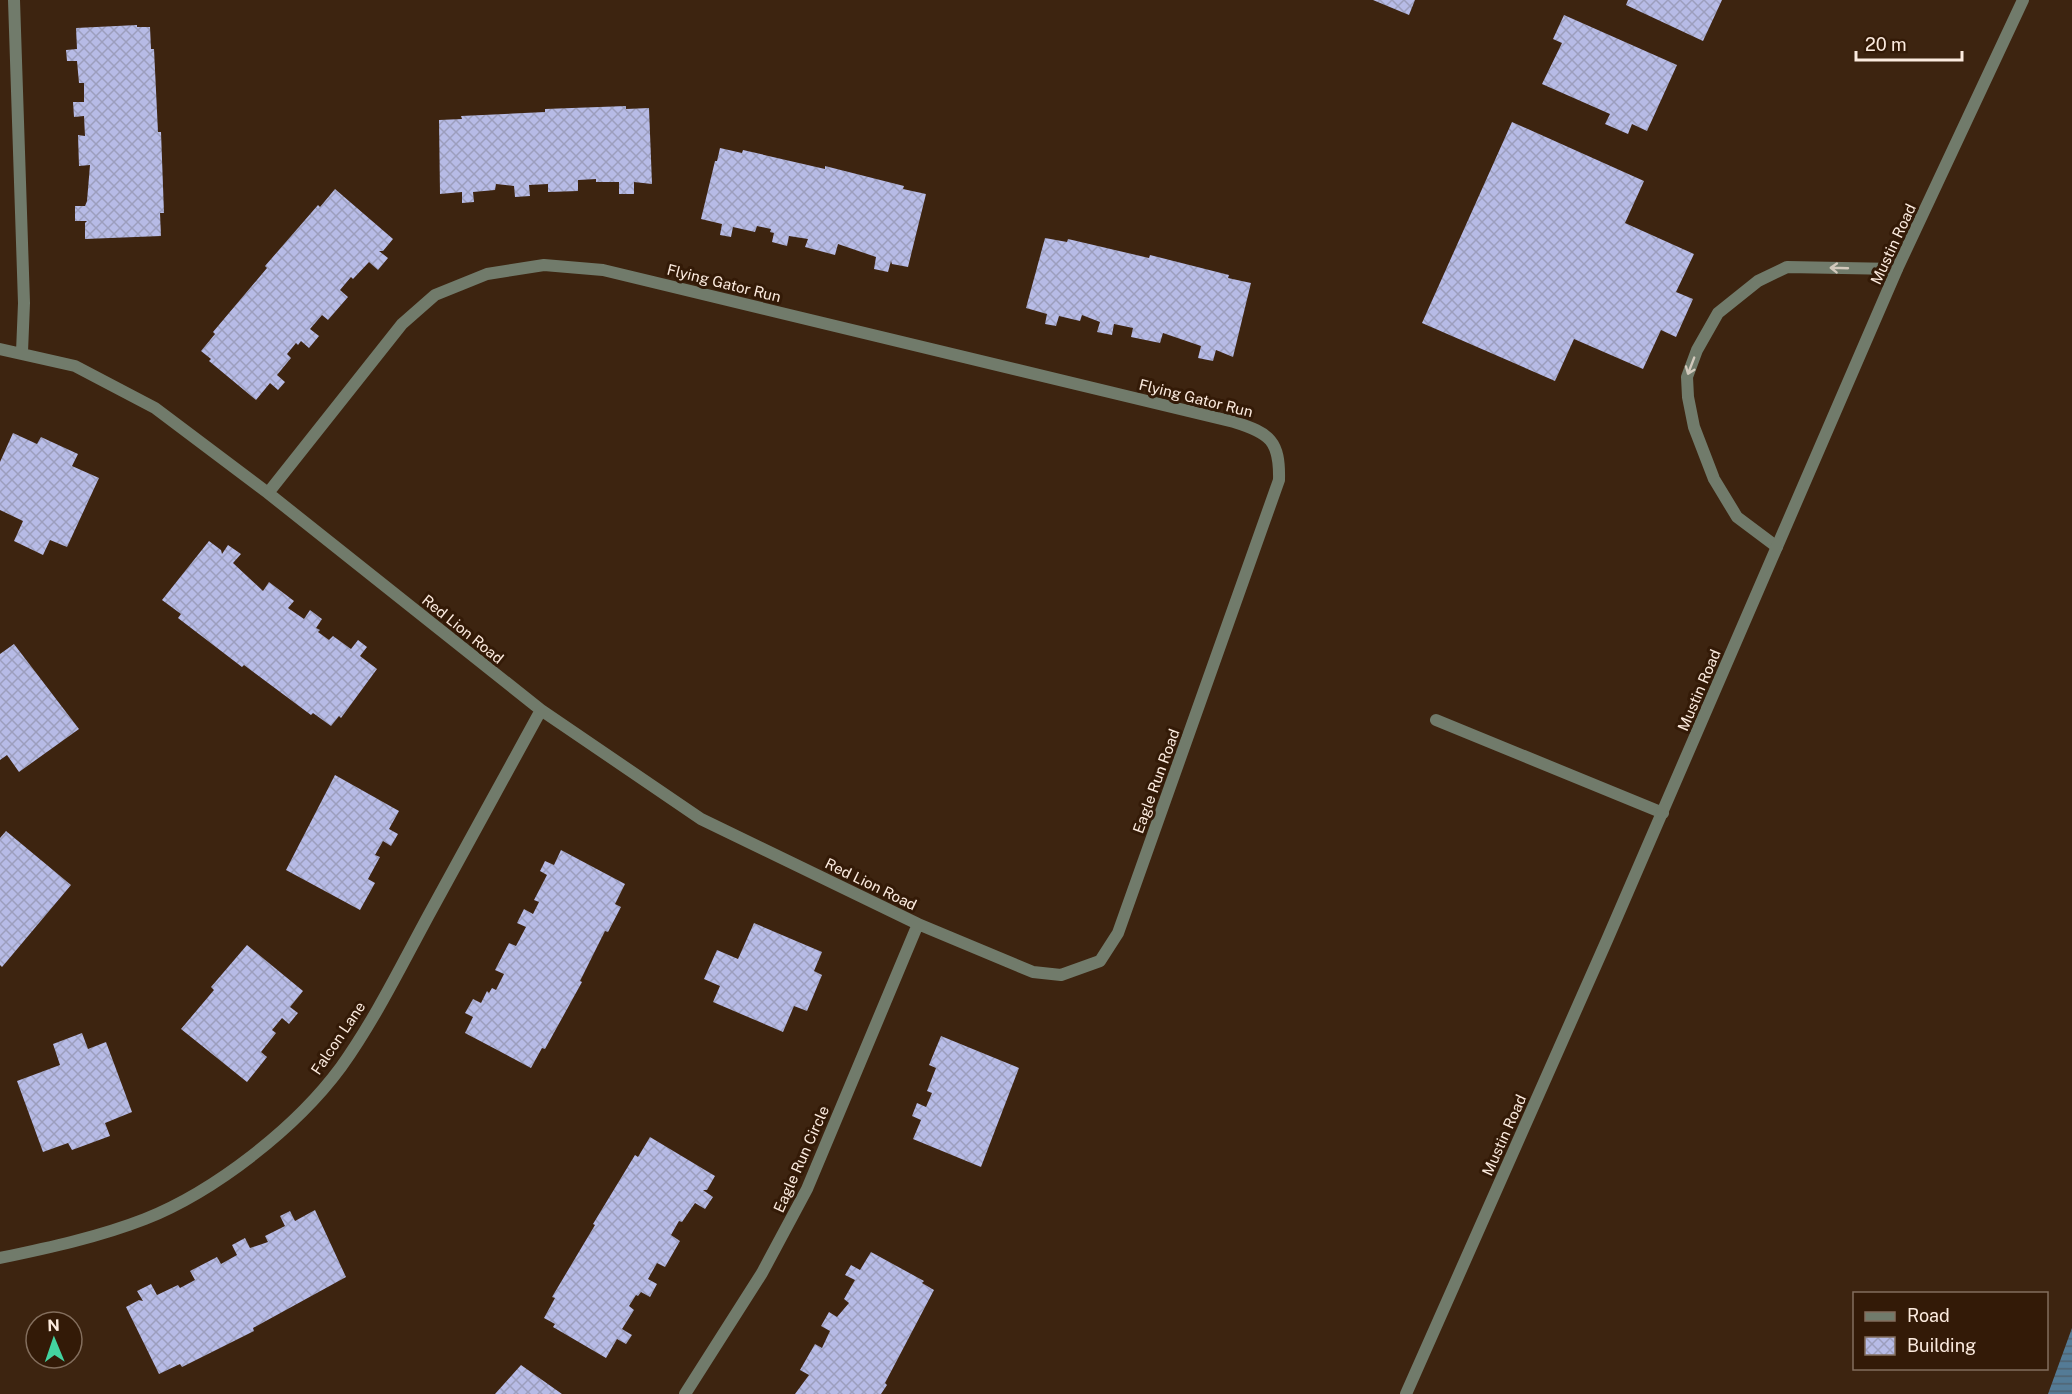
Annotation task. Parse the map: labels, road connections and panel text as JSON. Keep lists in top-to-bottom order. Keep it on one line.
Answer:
{"streets":{"street":["Mustin Road","Flying Gator Run","Red Lion Road","Eagle Run Road","Falcon Lane","Eagle Run Circle"]},"crossings":[["Flying Gator Run","Red Lion Road"],["Flying Gator Run","Eagle Run Road"],["Red Lion Road","Eagle Run Road"],["Red Lion Road","Falcon Lane"],["Red Lion Road","Eagle Run Circle"],["Eagle Run Road","Eagle Run Circle"]],"legend":["Road","Building"],"scale_bar":"20 m","north":"top"}
